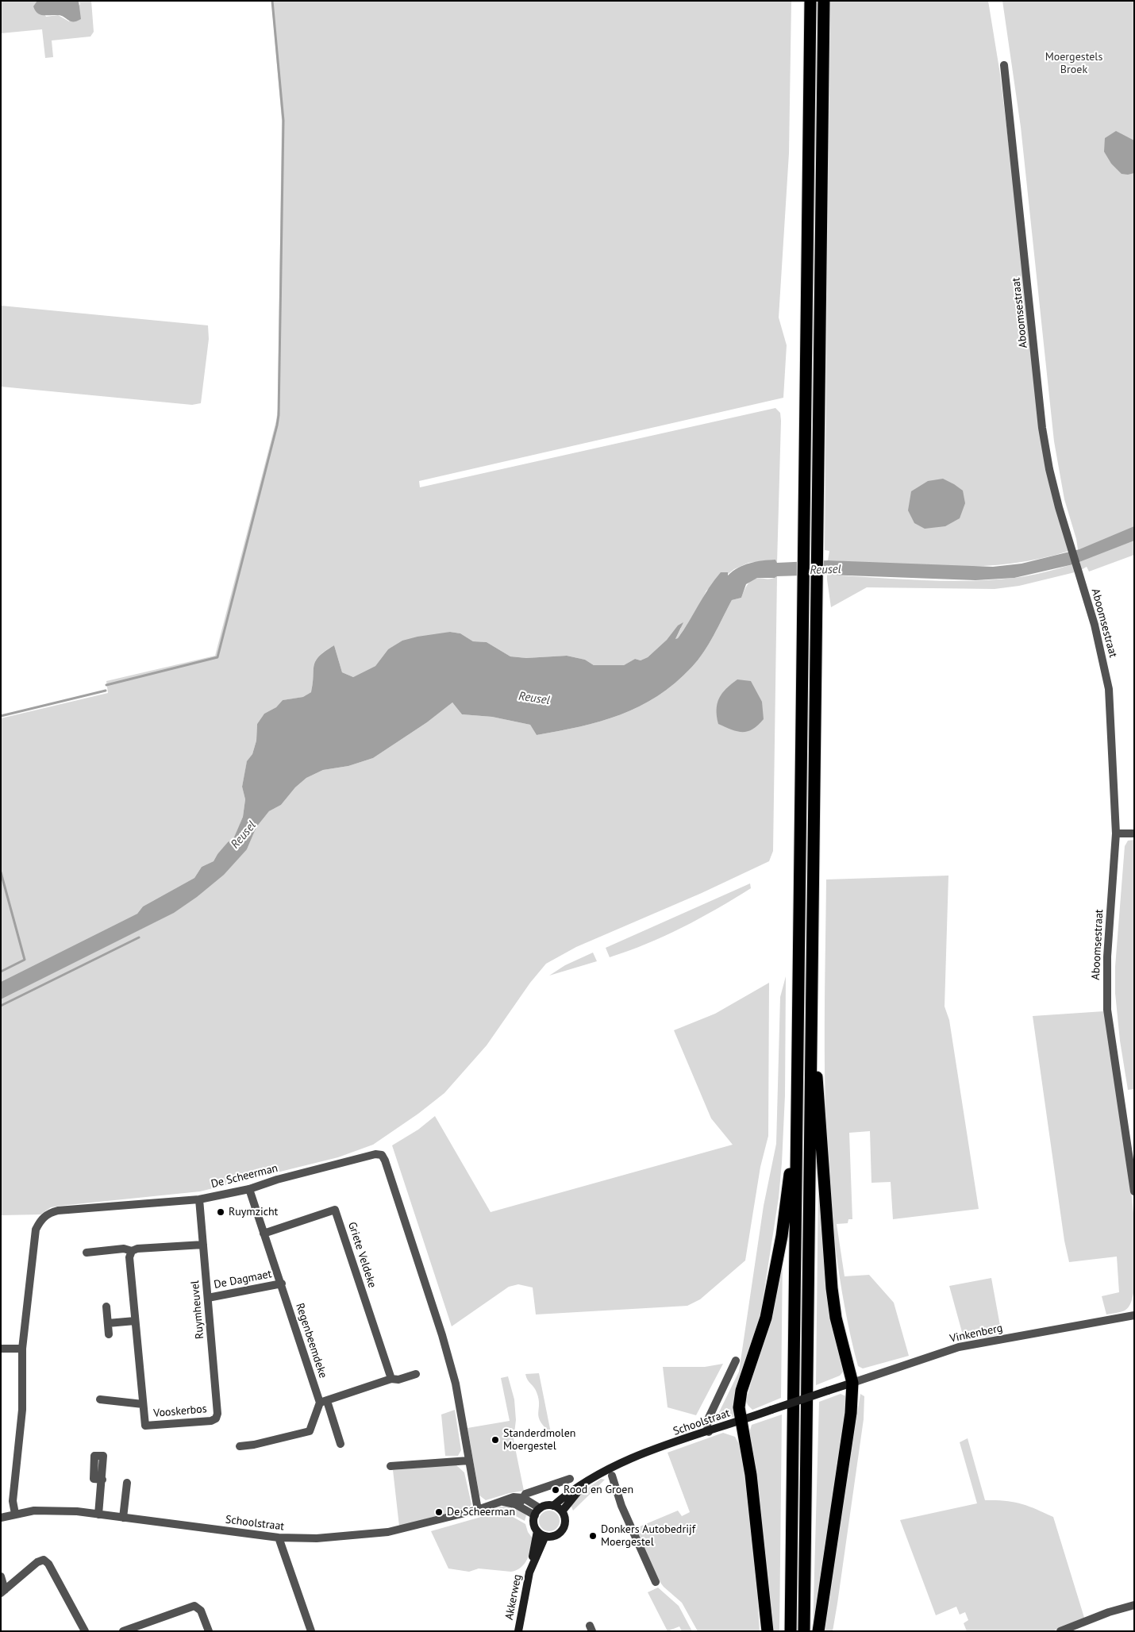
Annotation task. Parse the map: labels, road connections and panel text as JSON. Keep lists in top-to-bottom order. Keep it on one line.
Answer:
{"streets":{"main road":["Vinkenberg","Schoolstraat","Akkerweg"],"street":["Aboomsestraat","De Scheerman","Griete Veldeke","De Dagmaet","Ruymheuvel","Regenbeemdeke","Vooskerbos"]},"crossings":[["De Scheerman","Ruymheuvel"],["De Scheerman","Regenbeemdeke"],["De Scheerman","Schoolstraat"],["Griete Veldeke","Regenbeemdeke"],["De Dagmaet","Ruymheuvel"],["De Dagmaet","Regenbeemdeke"],["Ruymheuvel","Vooskerbos"],["Vinkenberg","Schoolstraat"],["Schoolstraat","Akkerweg"]],"water":["Reusel"],"parks":["Moergestels Broek"],"places":["Ruymzicht","Standerdmolen Moergestel","Rood en Groen","De Scheerman","Donkers Autobedrijf Moergestel"]}
